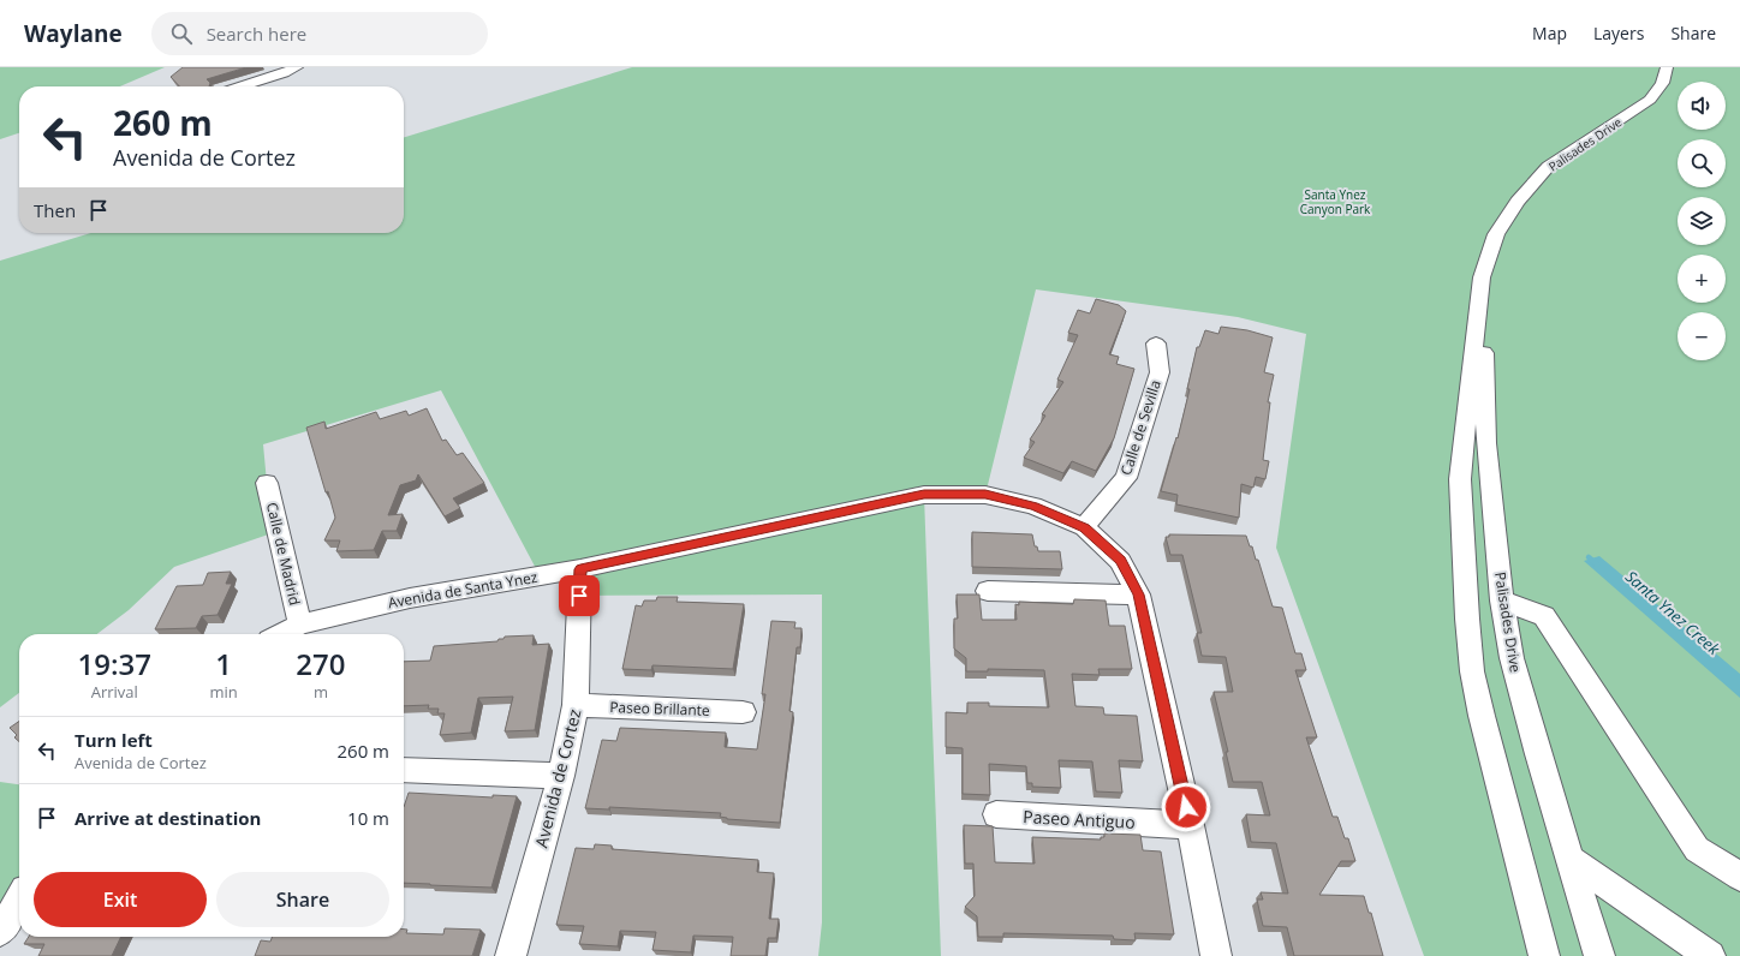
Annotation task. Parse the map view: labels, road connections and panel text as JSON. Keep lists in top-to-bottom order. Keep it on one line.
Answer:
{"streets":{"street":["Palisades Drive","Calle de Sevilla","Calle de Madrid","Avenida de Santa Ynez","Paseo Brillante","Avenida de Cortez","Paseo Antiguo"]},"crossings":[["Calle de Sevilla","Avenida de Santa Ynez"],["Calle de Madrid","Avenida de Santa Ynez"],["Avenida de Santa Ynez","Avenida de Cortez"],["Avenida de Santa Ynez","Paseo Antiguo"],["Paseo Brillante","Avenida de Cortez"]],"water":["Santa Ynez Creek"],"parks":["Santa Ynez Canyon Park"],"page":{"header":"Waylane","search":"Search here","nav":["Map","Layers","Share"],"map_buttons":["+","−"],"turn":["260 m","Avenida de Cortez"],"then":"Then","eta":["19:37","Arrival","1","min","270","m"],"list":[{"name":"Turn left","note":"Avenida de Cortez","value":"260 m"},{"name":"Arrive at destination","value":"10 m"}],"buttons":["Exit","Share"]}}
